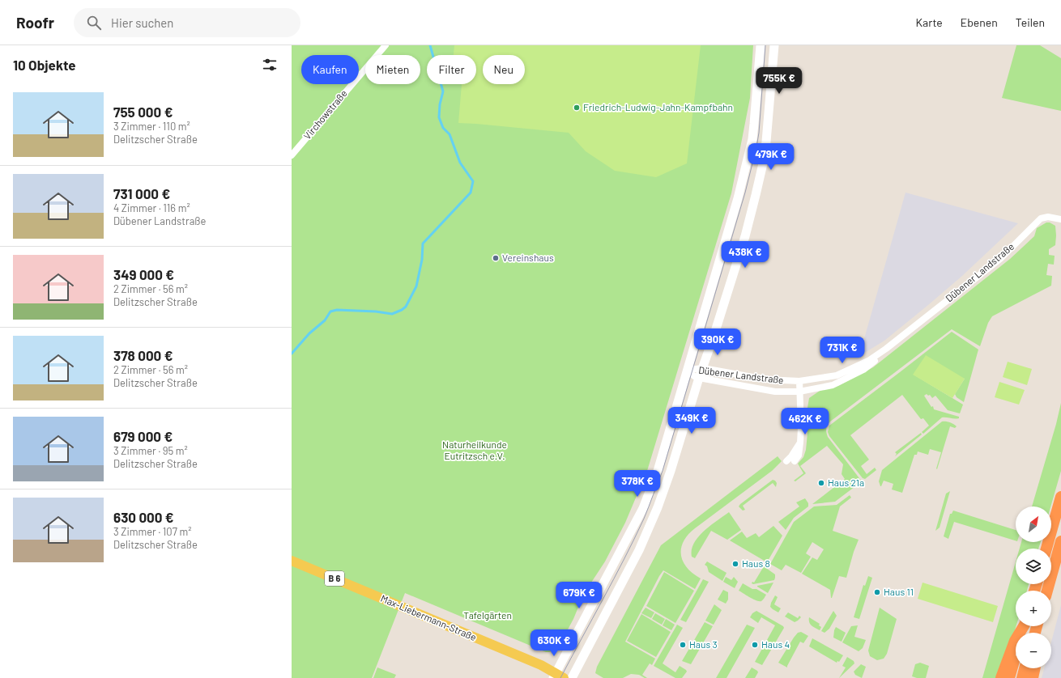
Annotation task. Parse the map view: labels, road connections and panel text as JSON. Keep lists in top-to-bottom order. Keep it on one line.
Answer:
{"streets":{"main road":["B 6","Max-Liebermann-Straße"],"street":["Virchowstraße","Dübener Landstraße"]},"parks":["Naturheilkunde Eutritzsch e.V.","Tafelgärten"],"places":["Friedrich-Ludwig-Jahn-Kampfbahn","Vereinshaus","Haus 21a","Haus 8","Haus 11","Haus 3","Haus 4"],"north":"top right","page":{"header":"Roofr","search":"Hier suchen","nav":["Karte","Ebenen","Teilen"],"heading":"10 Objekte","chip":["Kaufen","Mieten","Filter","Neu"],"price":["755K €","479K €","438K €","390K €","731K €","349K €","462K €","378K €","679K €","630K €"],"list":[{"name":"755 000 €","note":"3 Zimmer · 110 m² · Delitzscher Straße"},{"name":"731 000 €","note":"4 Zimmer · 116 m² · Dübener Landstraße"},{"name":"349 000 €","note":"2 Zimmer · 56 m² · Delitzscher Straße"},{"name":"378 000 €","note":"2 Zimmer · 56 m² · Delitzscher Straße"},{"name":"679 000 €","note":"3 Zimmer · 95 m² · Delitzscher Straße"},{"name":"630 000 €","note":"3 Zimmer · 107 m² · Delitzscher Straße"}],"map_buttons":["+","−"]}}
